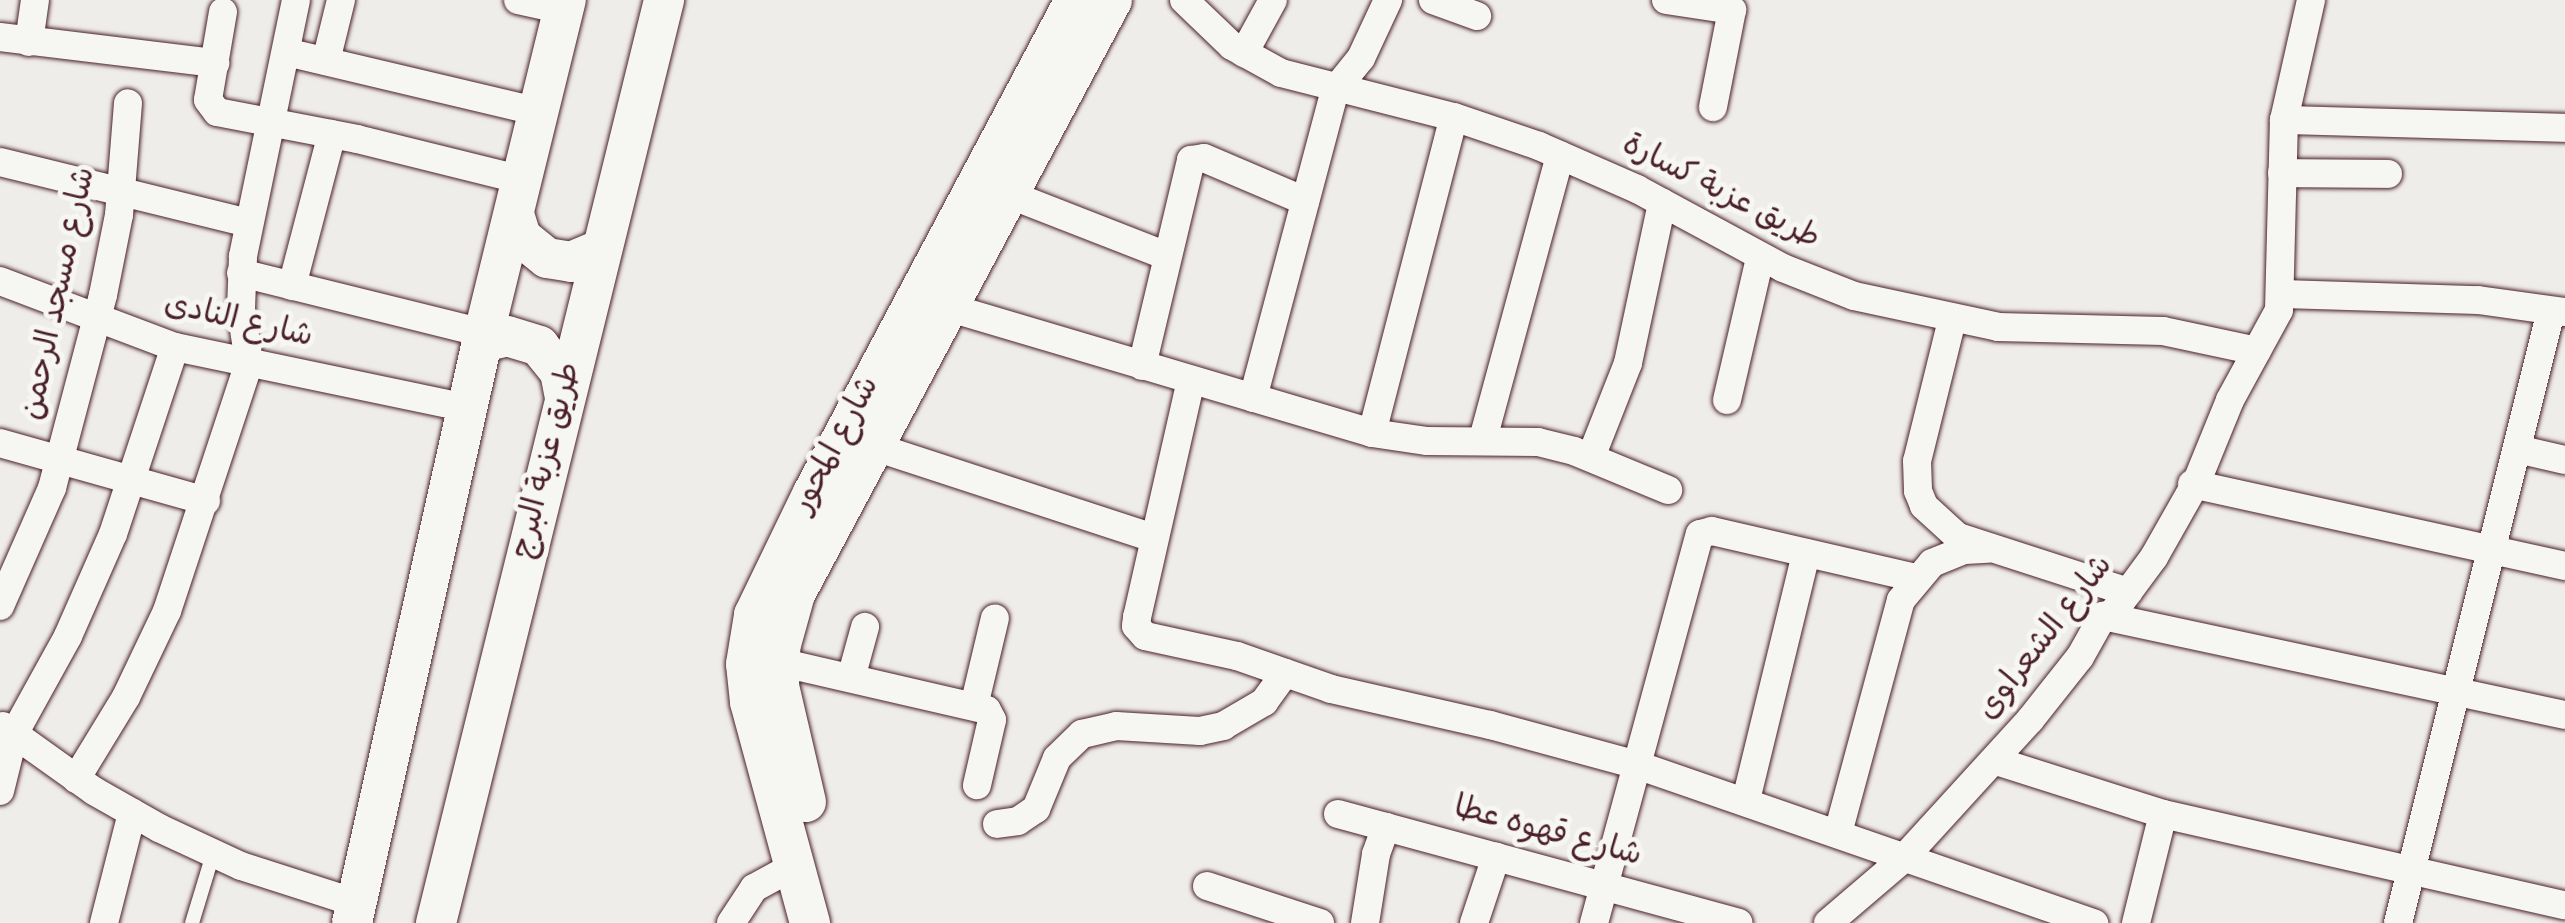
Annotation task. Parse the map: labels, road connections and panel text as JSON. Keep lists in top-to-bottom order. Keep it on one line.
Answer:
{"streets":{"street":["طريق عزبة كسارة","شارع مسجد الرحمن","شارع النادى","شارع المحور","طريق عزبة البرج","شارع الشعراوى","شارع قهوه عطا"]},"crossings":[["طريق عزبة كسارة","شارع الشعراوى"],["شارع مسجد الرحمن","شارع النادى"]]}
